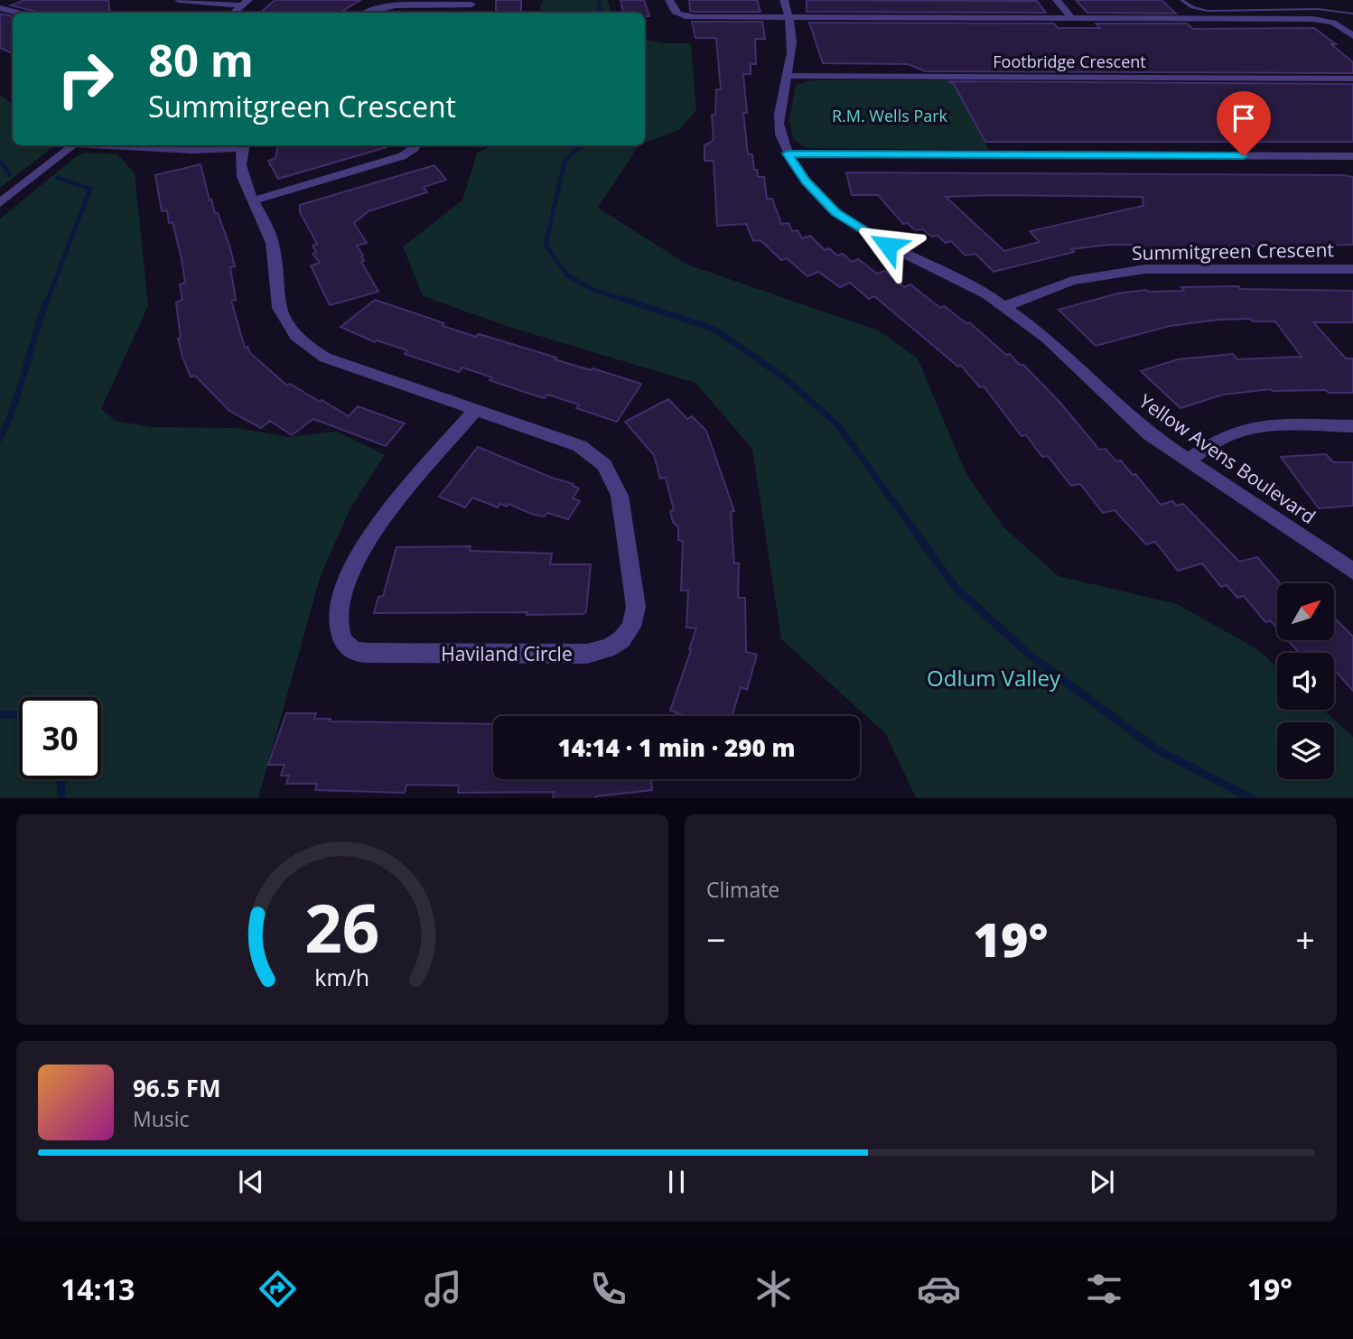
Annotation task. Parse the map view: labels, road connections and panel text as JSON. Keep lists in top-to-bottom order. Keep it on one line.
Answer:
{"streets":{"street":["Footbridge Crescent","Summitgreen Crescent","Yellow Avens Boulevard","Haviland Circle"]},"crossings":[["Footbridge Crescent","Yellow Avens Boulevard"],["Summitgreen Crescent","Yellow Avens Boulevard"]],"parks":["R.M. Wells Park","Odlum Valley"],"north":"top right","page":{"turn":["80 m","Summitgreen Crescent"],"limit":"30","trip":"14:14 · 1 min · 290 m","tile":"Climate","heat":["−","19°","+"],"song":["96.5 FM","Music"],"tabs":["14:13","19°"],"gauge":["26","km/h"]}}
